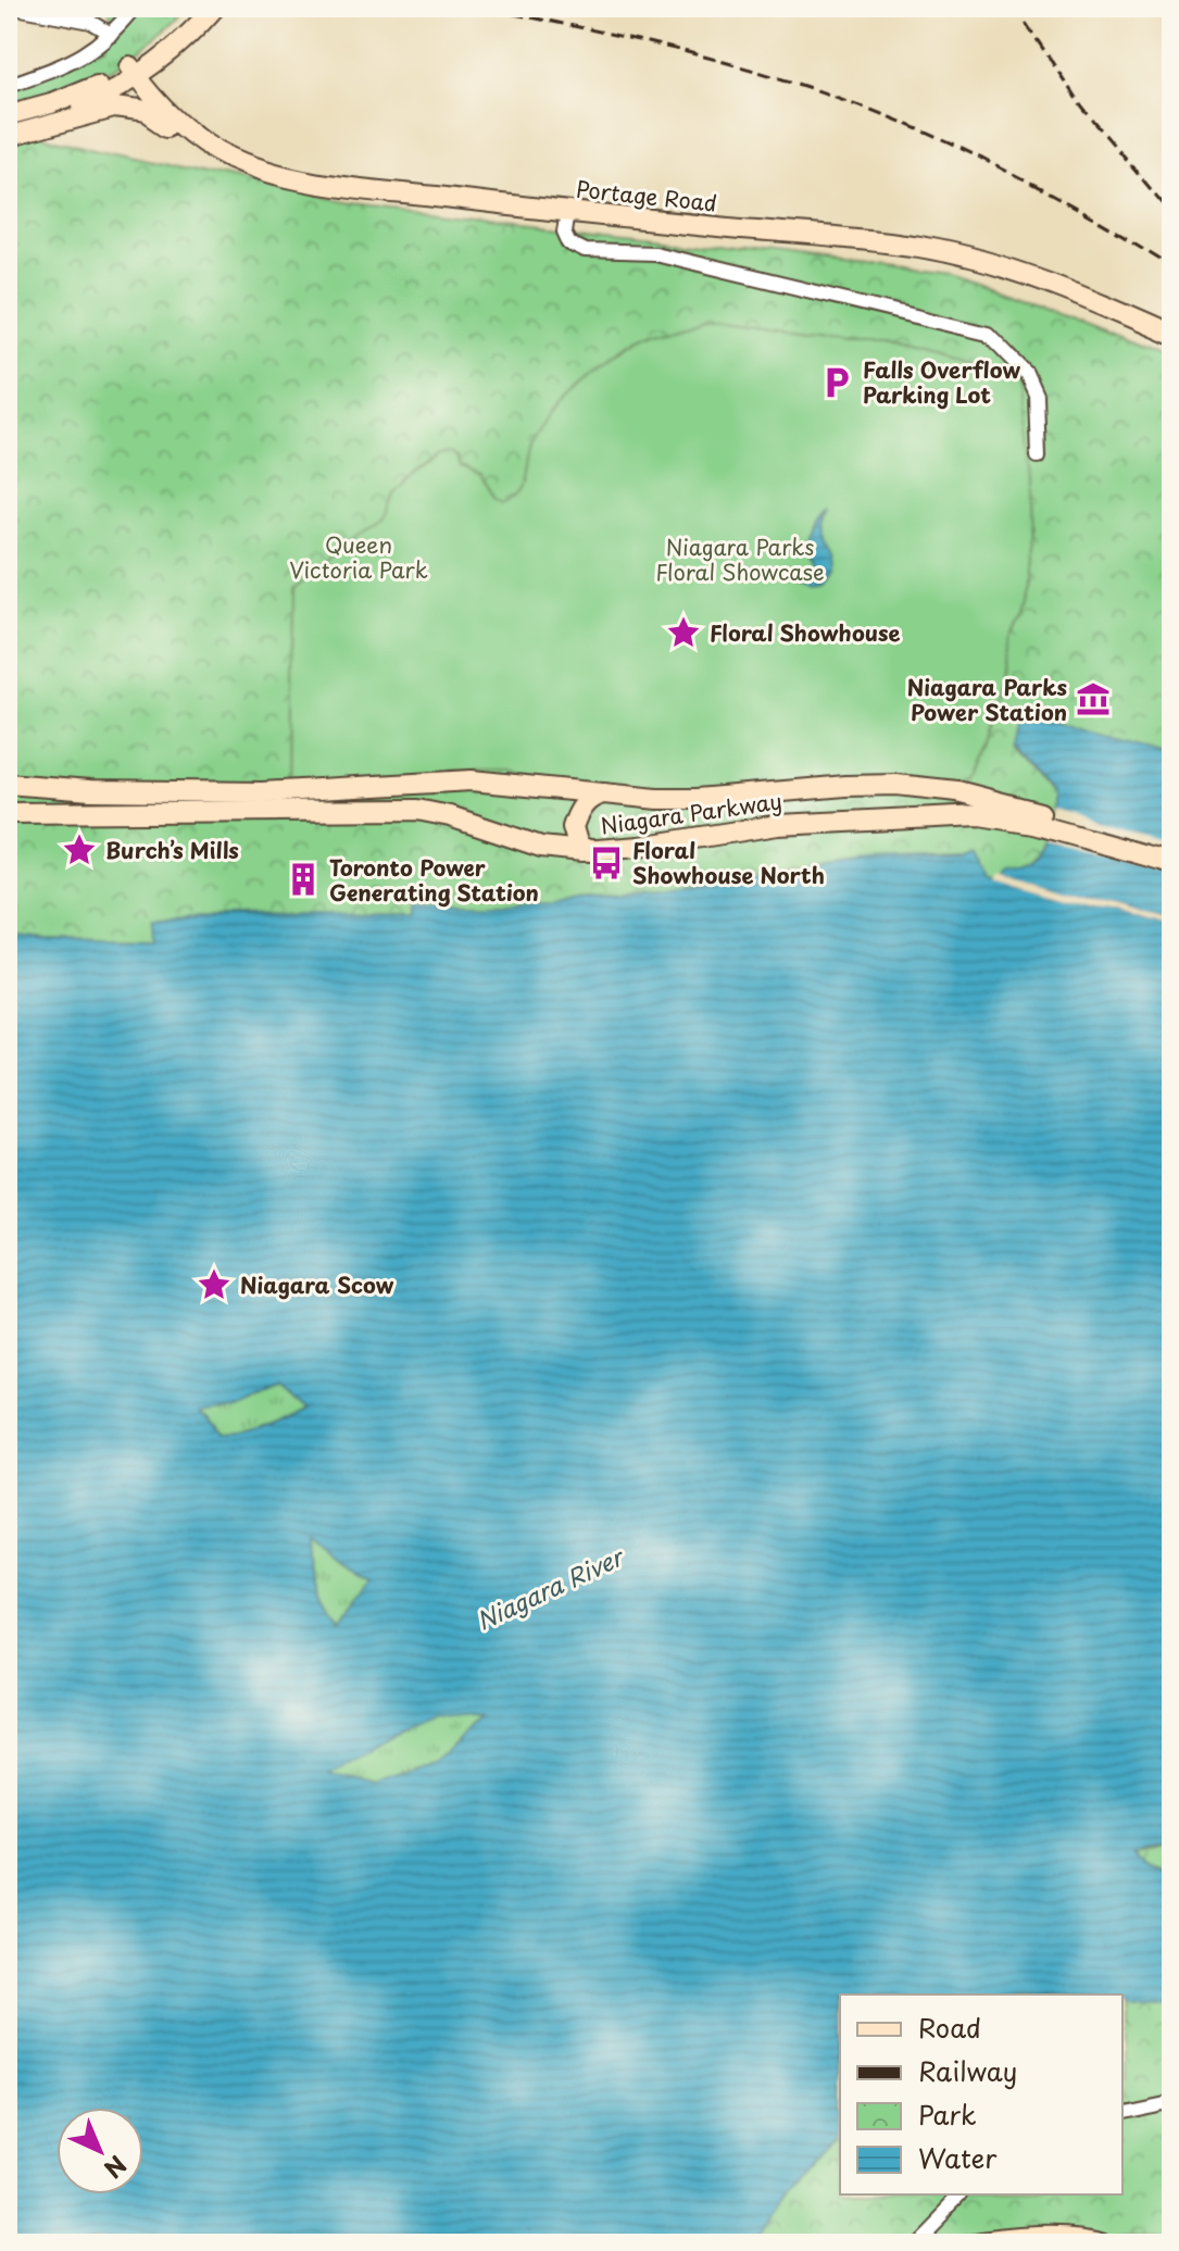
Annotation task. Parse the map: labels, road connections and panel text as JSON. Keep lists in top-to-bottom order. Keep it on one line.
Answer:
{"streets":{"main road":["Portage Road","Niagara Parkway"]},"water":["Niagara River"],"parks":["Queen Victoria Park","Niagara Parks Floral Showcase"],"places":{"parking":["Falls Overflow Parking Lot"],"place":["Floral Showhouse","Burch’s Mills","Niagara Scow"],"museum":["Niagara Parks Power Station"],"bus stop":["Floral Showhouse North"],"building":["Toronto Power Generating Station"]},"legend":["Road","Railway","Park","Water"],"north":"bottom right"}
